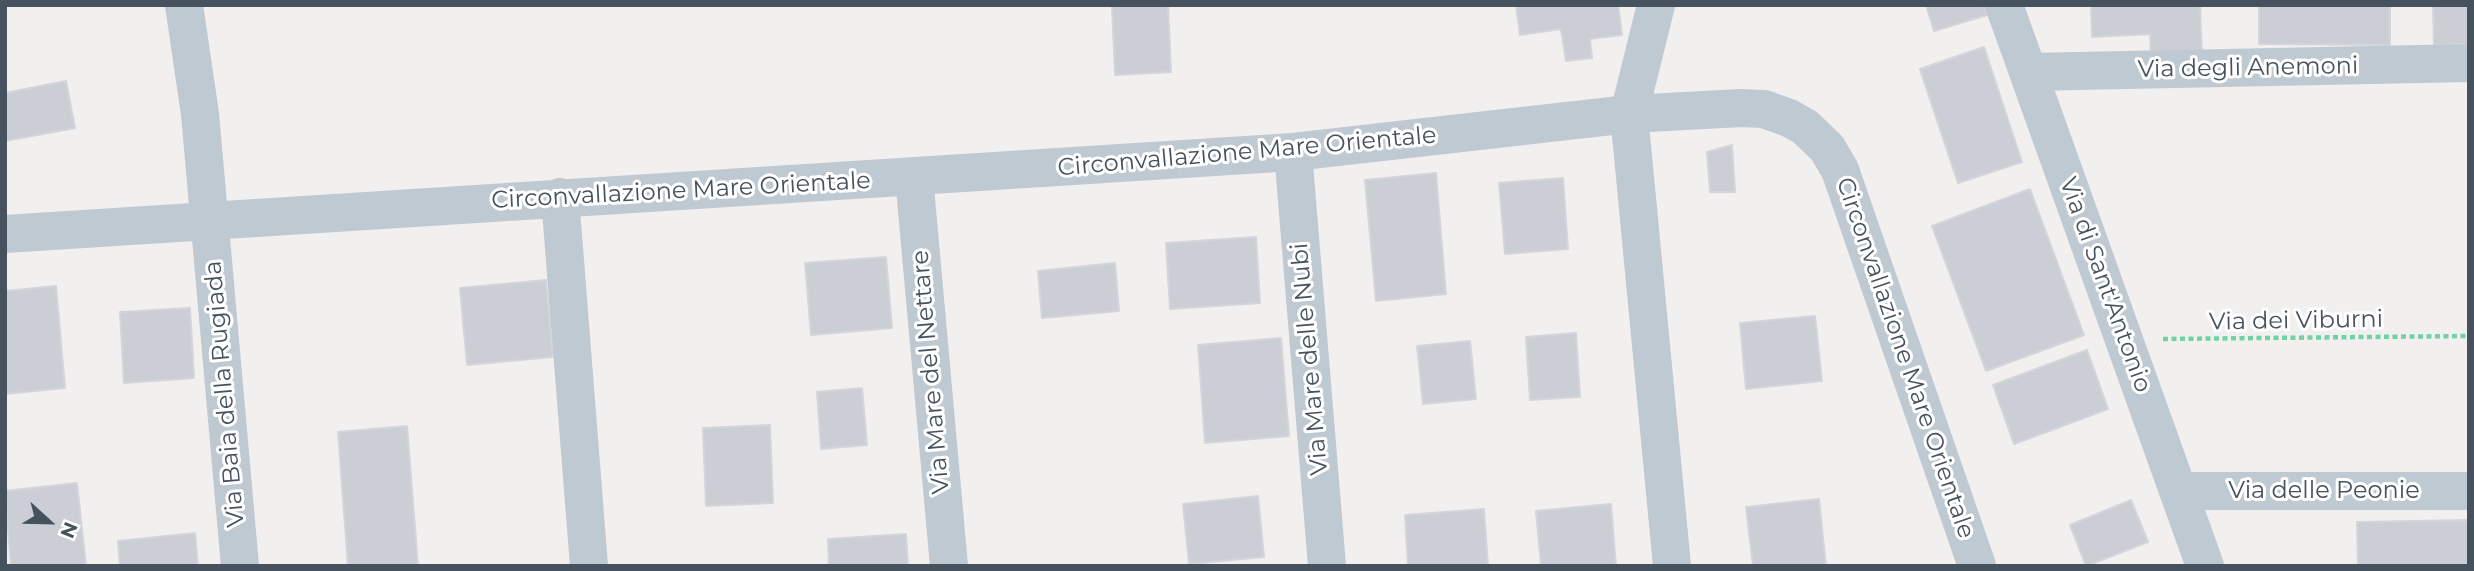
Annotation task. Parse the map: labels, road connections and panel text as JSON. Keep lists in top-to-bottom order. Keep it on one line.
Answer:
{"streets":{"street":["Via degli Anemoni","Circonvallazione Mare Orientale","Via di Sant'Antonio","Via Mare delle Nubi","Via Mare del Nettare","Via Baia della Rugiada","Via delle Peonie"],"path":["Via dei Viburni"]},"crossings":[["Via degli Anemoni","Via di Sant'Antonio"],["Circonvallazione Mare Orientale","Via Mare delle Nubi"],["Circonvallazione Mare Orientale","Via Mare del Nettare"],["Circonvallazione Mare Orientale","Via Baia della Rugiada"],["Via di Sant'Antonio","Via dei Viburni"],["Via di Sant'Antonio","Via delle Peonie"]],"north":"right"}
